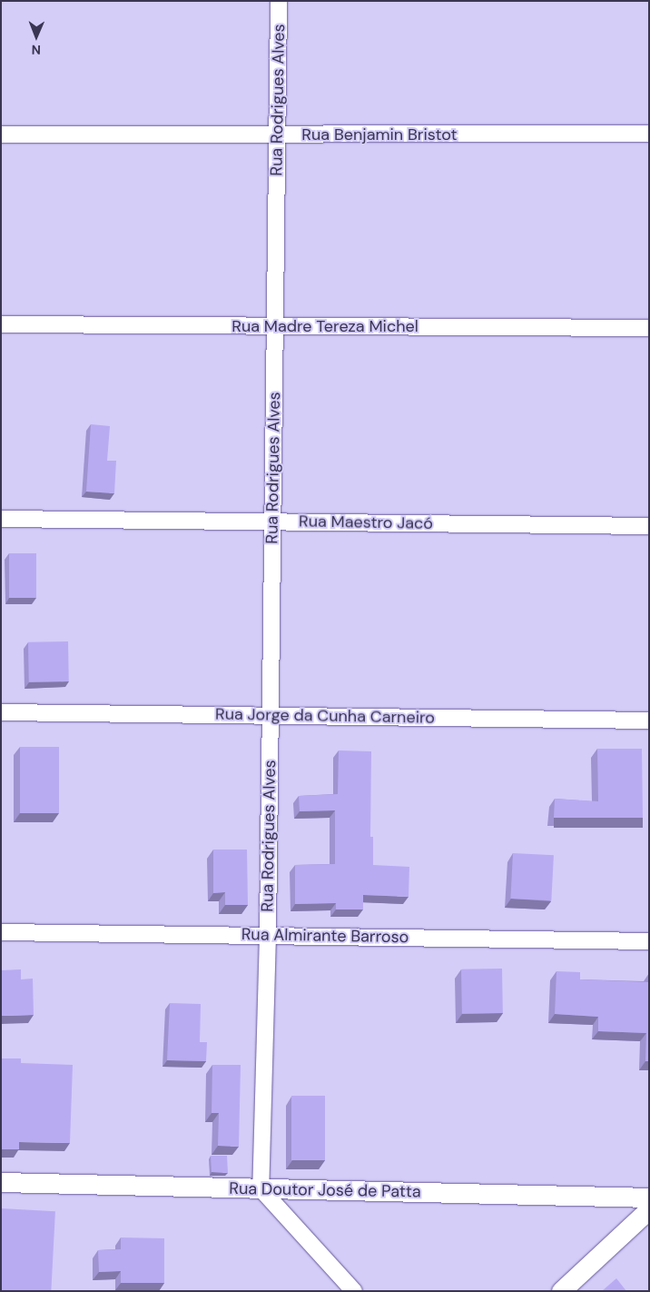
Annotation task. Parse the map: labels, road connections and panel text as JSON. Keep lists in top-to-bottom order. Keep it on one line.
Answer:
{"streets":{"street":["Rua Rodrigues Alves","Rua Benjamin Bristot","Rua Madre Tereza Michel","Rua Maestro Jacó","Rua Jorge da Cunha Carneiro","Rua Almirante Barroso","Rua Doutor José de Patta"]},"crossings":[["Rua Rodrigues Alves","Rua Benjamin Bristot"],["Rua Rodrigues Alves","Rua Madre Tereza Michel"],["Rua Rodrigues Alves","Rua Maestro Jacó"],["Rua Rodrigues Alves","Rua Jorge da Cunha Carneiro"],["Rua Rodrigues Alves","Rua Almirante Barroso"],["Rua Rodrigues Alves","Rua Doutor José de Patta"]],"north":"bottom"}
